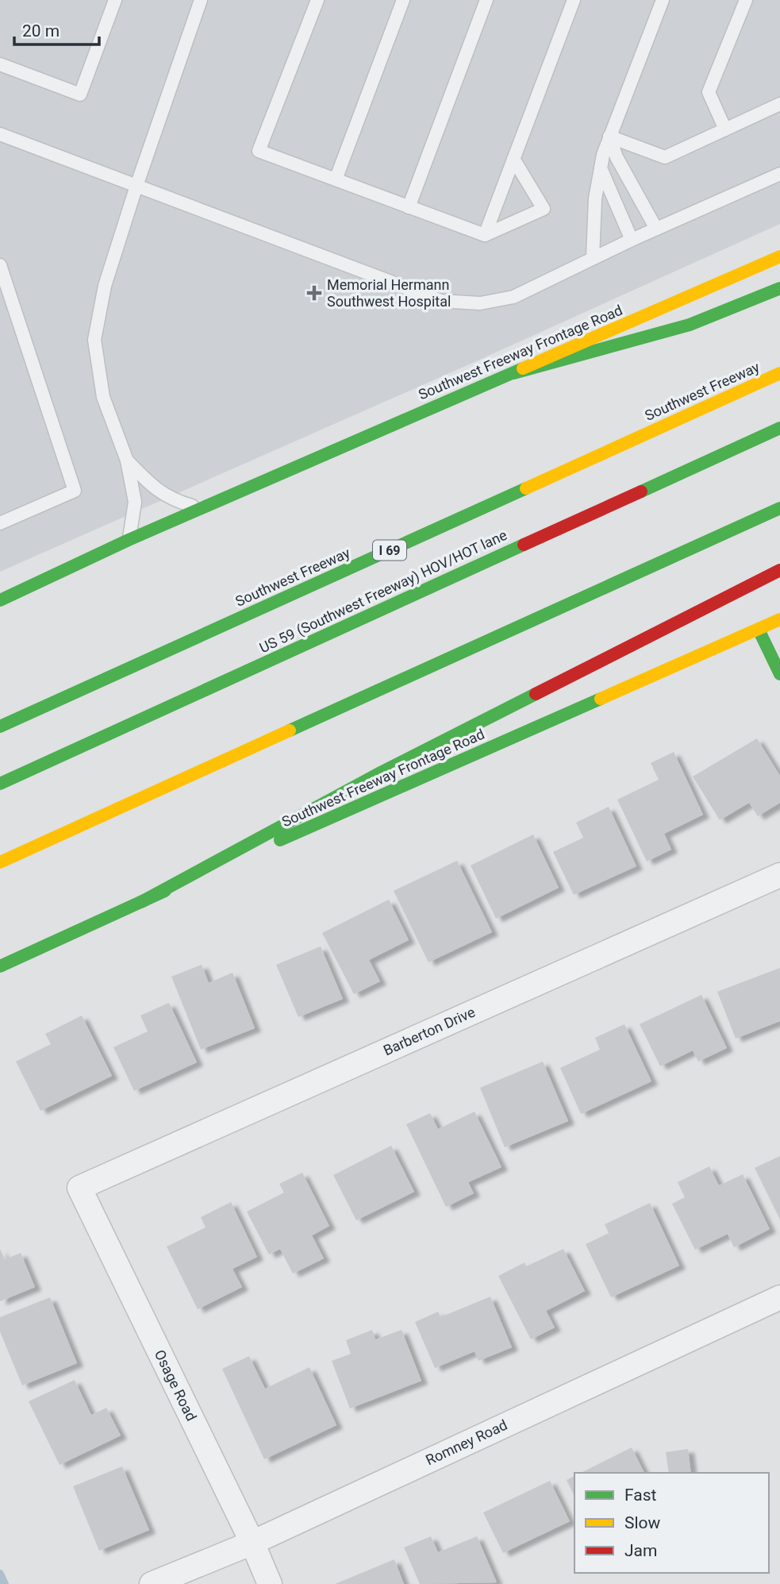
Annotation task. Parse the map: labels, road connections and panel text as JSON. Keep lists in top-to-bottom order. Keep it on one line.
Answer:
{"streets":{"main road":["Southwest Freeway Frontage Road","Southwest Freeway","I 69","US 59 (Southwest Freeway) HOV/HOT lane"],"street":["Barberton Drive","Osage Road","Romney Road"]},"crossings":[["Barberton Drive","Osage Road"],["Osage Road","Romney Road"]],"places":{"health":["Memorial Hermann Southwest Hospital"]},"legend":["Fast","Slow","Jam"],"scale_bar":"20 m"}
